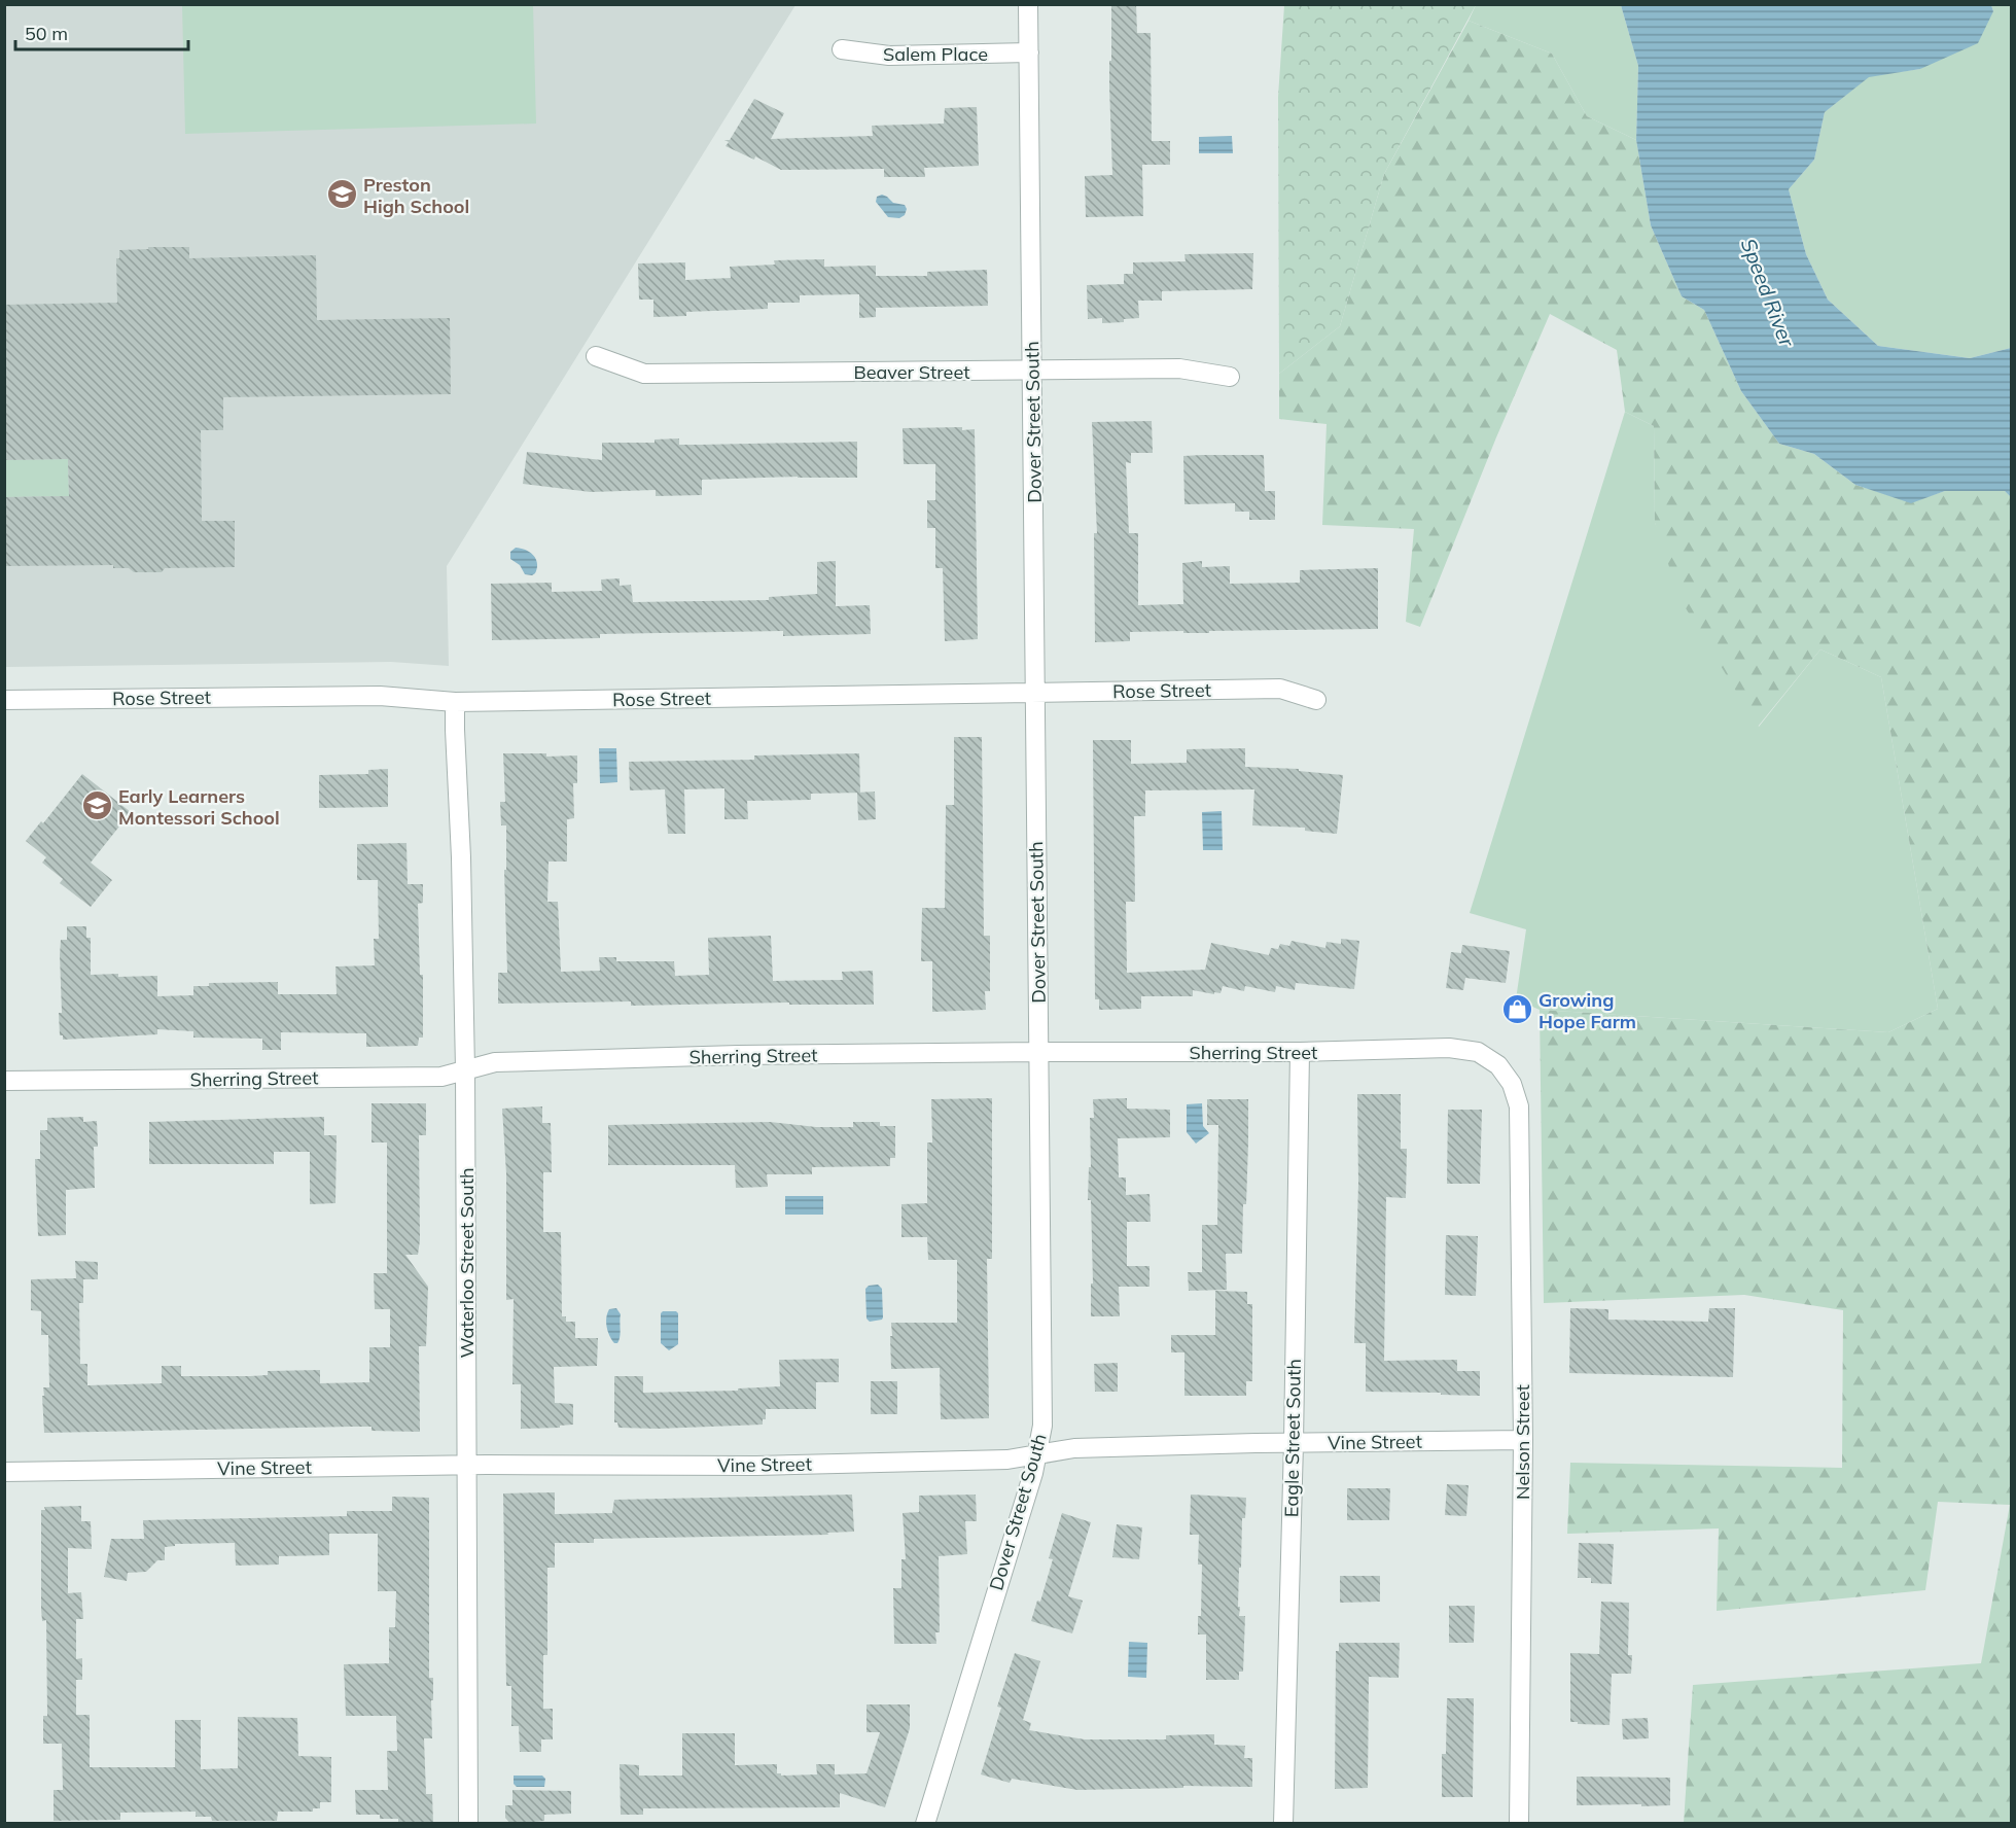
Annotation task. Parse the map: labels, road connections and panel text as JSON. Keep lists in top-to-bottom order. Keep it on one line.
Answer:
{"streets":{"street":["Salem Place","Beaver Street","Dover Street South","Rose Street","Sherring Street","Waterloo Street South","Eagle Street South","Vine Street","Nelson Street"]},"crossings":[["Salem Place","Dover Street South"],["Beaver Street","Dover Street South"],["Dover Street South","Rose Street"],["Dover Street South","Sherring Street"],["Dover Street South","Vine Street"],["Rose Street","Waterloo Street South"],["Sherring Street","Waterloo Street South"],["Sherring Street","Eagle Street South"],["Sherring Street","Nelson Street"],["Waterloo Street South","Vine Street"],["Eagle Street South","Vine Street"],["Vine Street","Nelson Street"]],"water":["Speed River"],"places":{"school or university":["Preston High School","Early Learners Montessori School"],"shop":["Growing Hope Farm"]},"scale_bar":"50 m"}
